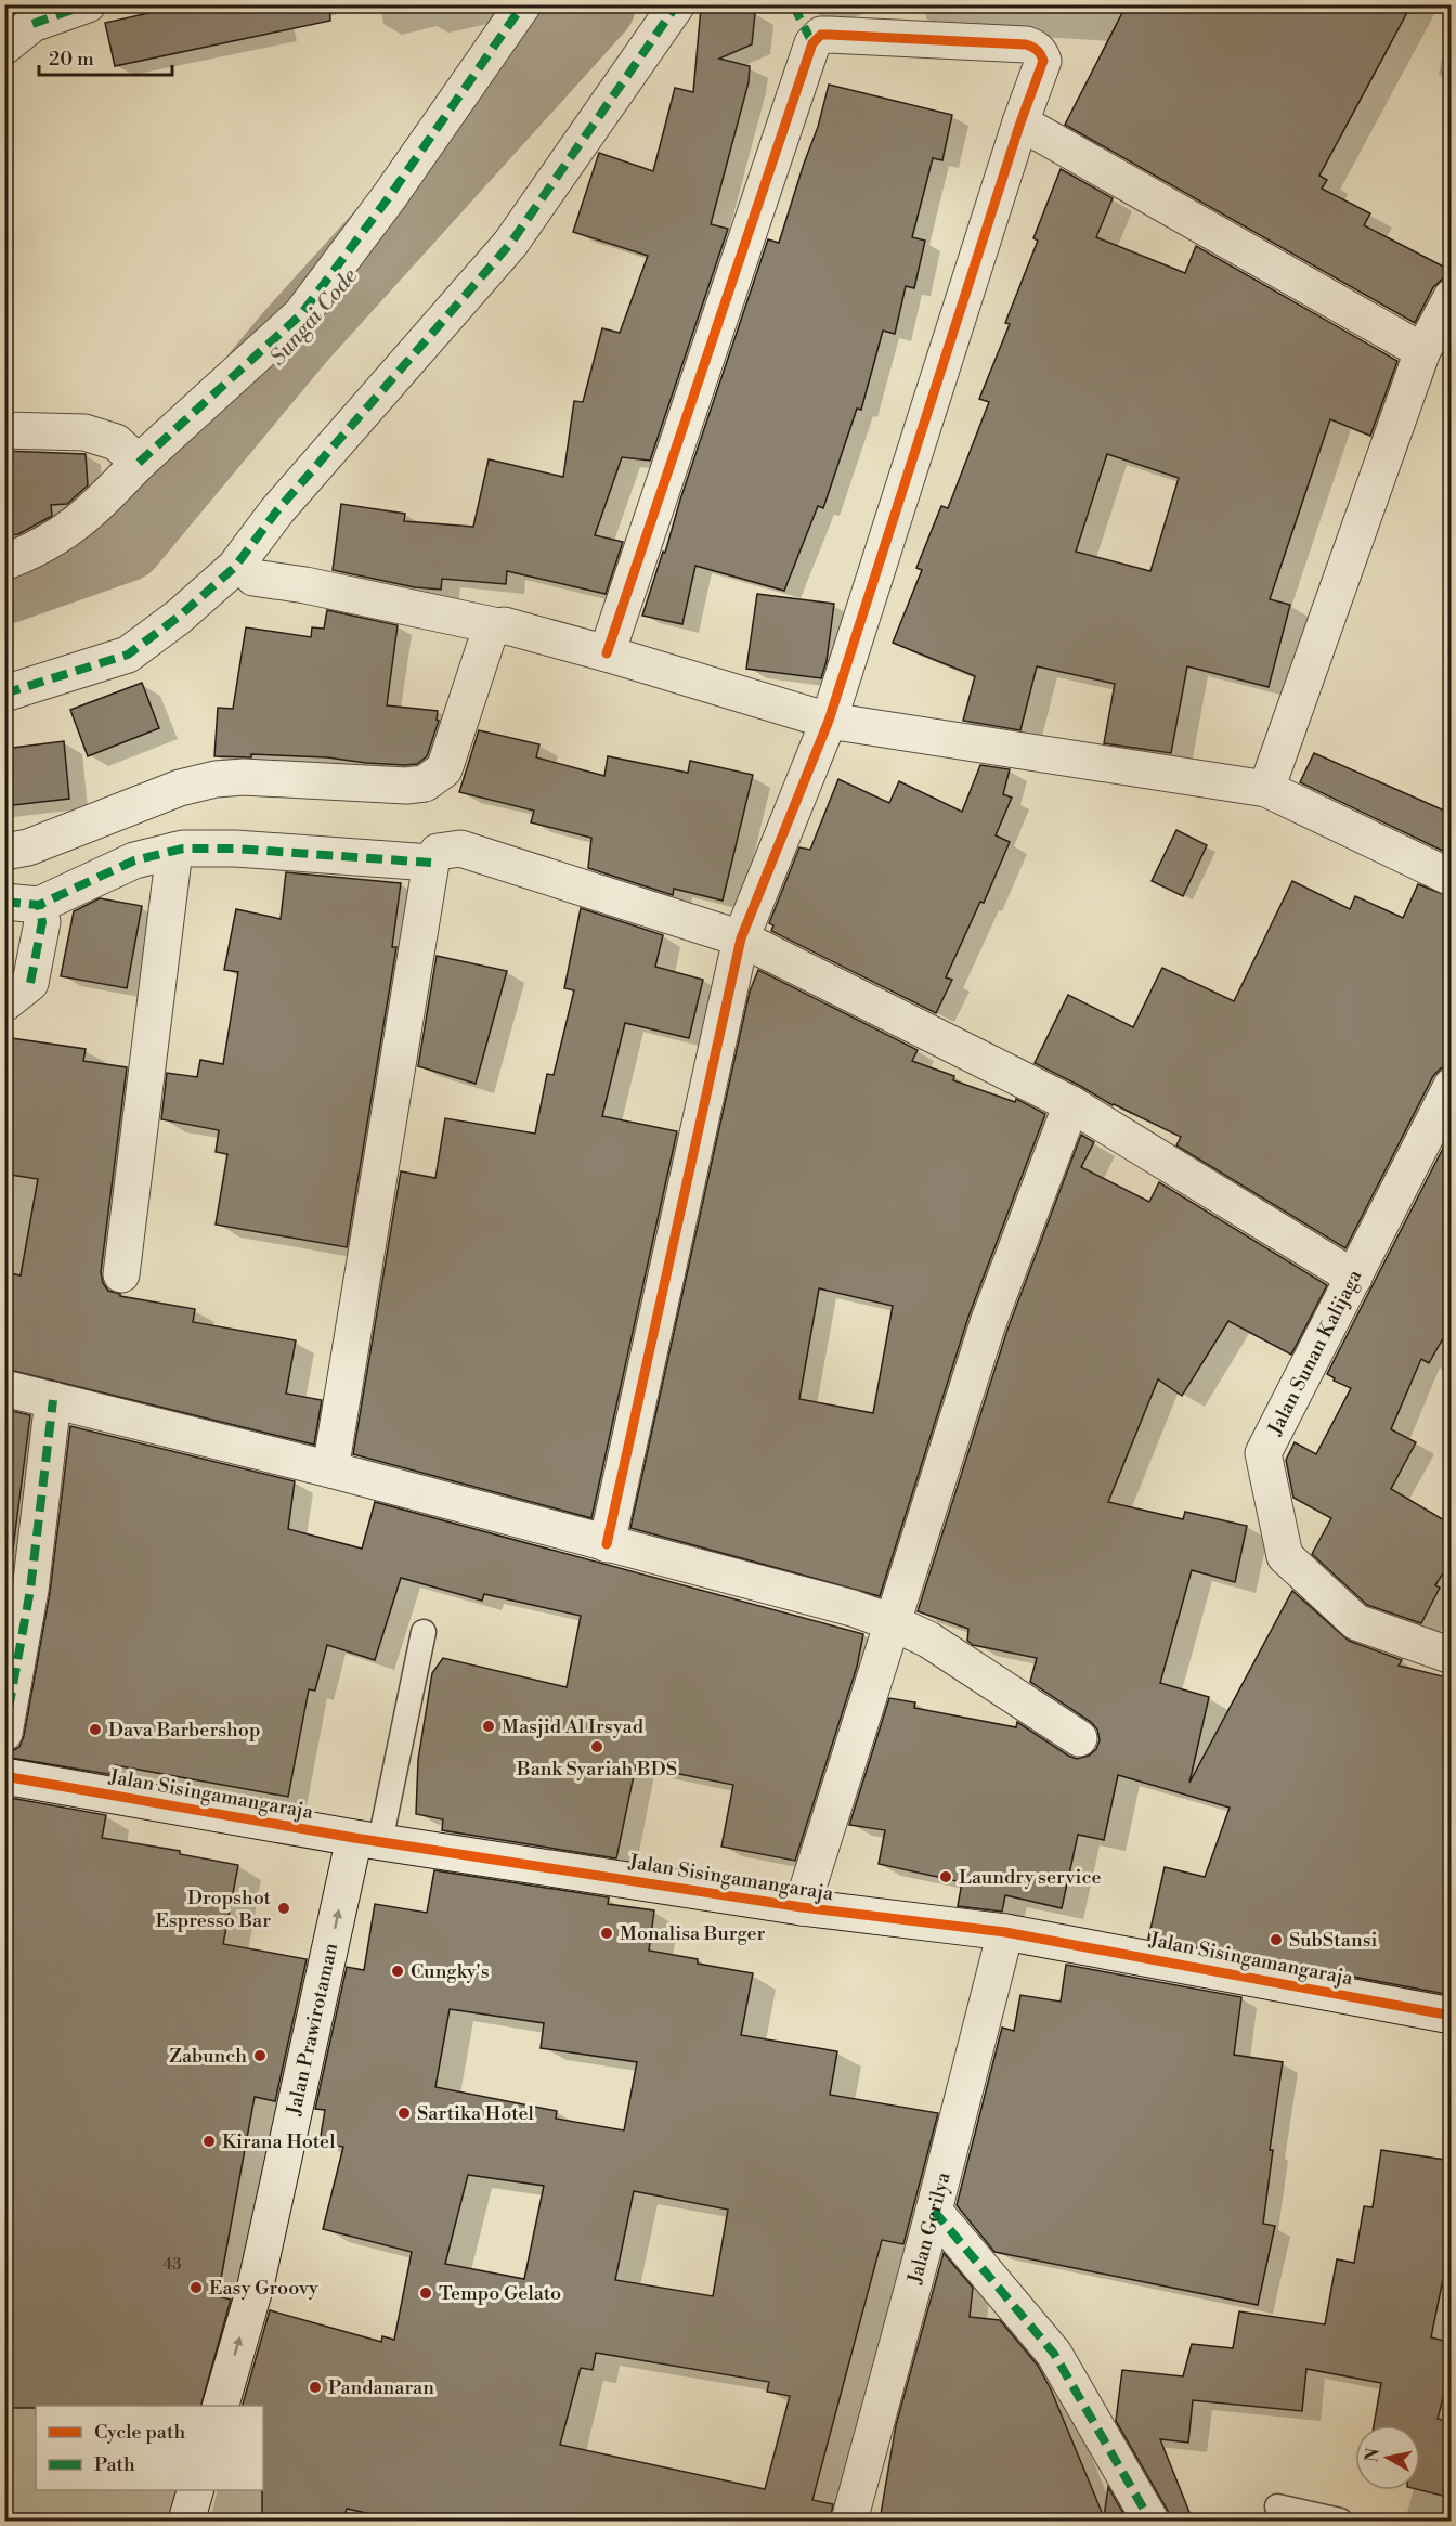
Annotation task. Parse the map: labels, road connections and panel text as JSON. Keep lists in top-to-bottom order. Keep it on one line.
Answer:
{"streets":{"street":["Jalan Sunan Kalijaga","Jalan Sisingamangaraja","Jalan Prawirotaman","Jalan Gerilya"]},"crossings":[["Jalan Sisingamangaraja","Jalan Prawirotaman"],["Jalan Sisingamangaraja","Jalan Gerilya"]],"one_way":["Jalan Prawirotaman"],"water":["Sungai Code"],"places":["Masjid Al Irsyad","Dava Barbershop","Bank Syariah BDS","Laundry service","Dropshot Espresso Bar","Monalisa Burger","SubStansi","Cungky's","Zabunch","Sartika Hotel","Kirana Hotel","Easy Groovy","Tempo Gelato","Pandanaran"],"house_numbers":["43"],"legend":["Cycle path","Path"],"scale_bar":"20 m","north":"left"}
